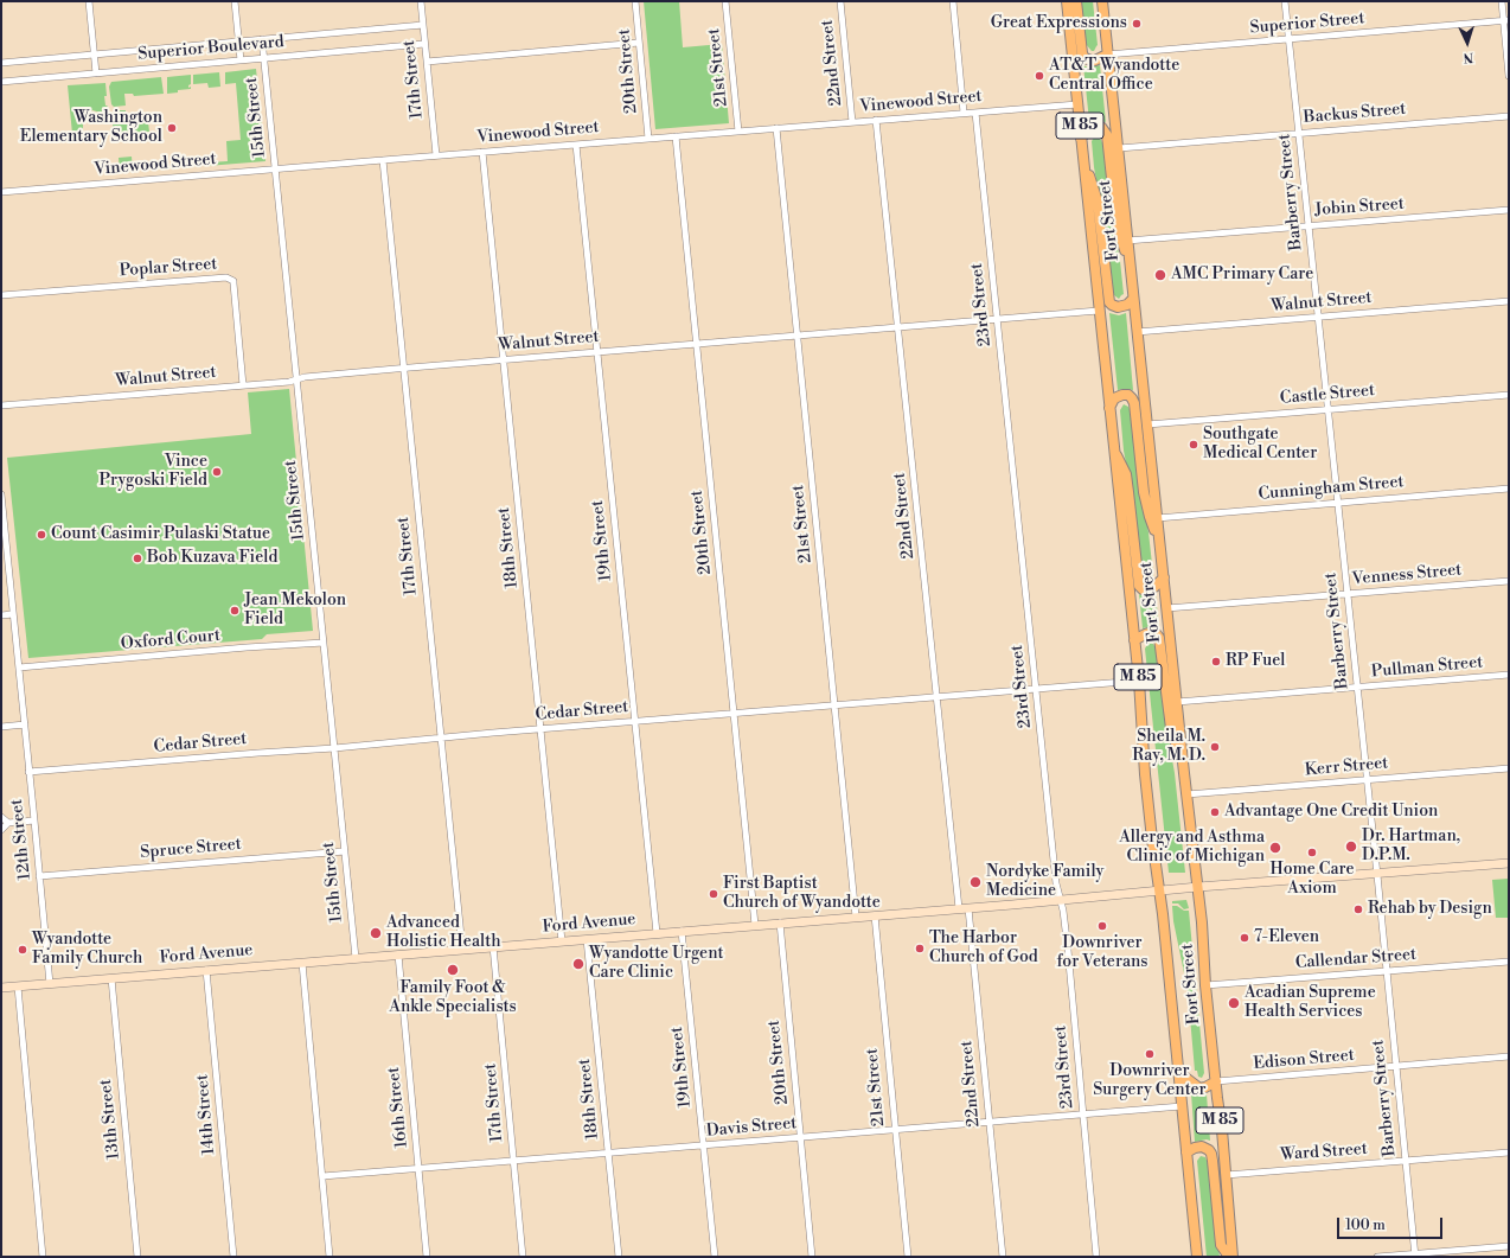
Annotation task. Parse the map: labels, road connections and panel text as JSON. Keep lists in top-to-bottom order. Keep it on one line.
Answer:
{"streets":{"main road":["M 85","Fort Street","Ford Avenue"],"street":["Superior Street","Superior Boulevard","22nd Street","21st Street","20th Street","17th Street","Vinewood Street","Backus Street","15th Street","Barberry Street","Jobin Street","Poplar Street","Walnut Street","23rd Street","Castle Street","Cunningham Street","19th Street","18th Street","Venness Street","Oxford Court","Pullman Street","Cedar Street","Kerr Street","12th Street","Spruce Street","Callendar Street","Edison Street","16th Street","14th Street","13th Street","Davis Street","Ward Street"]},"crossings":[["Superior Street","Barberry Street"],["Superior Street","Fort Street"],["Superior Boulevard","17th Street"],["Superior Boulevard","15th Street"],["22nd Street","Vinewood Street"],["22nd Street","Walnut Street"],["22nd Street","Cedar Street"],["22nd Street","Ford Avenue"],["22nd Street","Davis Street"],["21st Street","Vinewood Street"],["21st Street","Walnut Street"],["21st Street","Cedar Street"],["21st Street","Ford Avenue"],["21st Street","Davis Street"],["20th Street","Vinewood Street"],["20th Street","Walnut Street"],["20th Street","Cedar Street"],["20th Street","Ford Avenue"],["20th Street","Davis Street"],["17th Street","Vinewood Street"],["17th Street","Walnut Street"],["17th Street","Cedar Street"],["17th Street","Ford Avenue"],["17th Street","Davis Street"],["Vinewood Street","15th Street"],["Vinewood Street","Fort Street"],["Vinewood Street","23rd Street"],["Vinewood Street","19th Street"],["Vinewood Street","18th Street"],["Backus Street","Barberry Street"],["Backus Street","Fort Street"],["15th Street","Walnut Street"],["15th Street","Oxford Court"],["15th Street","Cedar Street"],["15th Street","Spruce Street"],["15th Street","Ford Avenue"],["Barberry Street","Jobin Street"],["Barberry Street","Walnut Street"],["Barberry Street","Castle Street"],["Barberry Street","Cunningham Street"],["Barberry Street","Venness Street"],["Barberry Street","Pullman Street"],["Barberry Street","Kerr Street"],["Barberry Street","Ford Avenue"],["Barberry Street","Callendar Street"],["Barberry Street","Edison Street"],["Barberry Street","Ward Street"],["Jobin Street","Fort Street"],["Fort Street","Walnut Street"],["Fort Street","Castle Street"],["Fort Street","Cunningham Street"],["Fort Street","Venness Street"],["Fort Street","Pullman Street"],["Fort Street","Cedar Street"],["Fort Street","Kerr Street"],["Fort Street","Ford Avenue"],["Fort Street","Callendar Street"],["Fort Street","Edison Street"],["Fort Street","Davis Street"],["Fort Street","Ward Street"],["Poplar Street","Walnut Street"],["Walnut Street","23rd Street"],["Walnut Street","19th Street"],["Walnut Street","18th Street"],["23rd Street","Cedar Street"],["23rd Street","Ford Avenue"],["23rd Street","Davis Street"],["19th Street","Cedar Street"],["19th Street","Ford Avenue"],["19th Street","Davis Street"],["18th Street","Cedar Street"],["18th Street","Ford Avenue"],["18th Street","Davis Street"],["Oxford Court","12th Street"],["Cedar Street","12th Street"],["12th Street","Spruce Street"],["12th Street","Ford Avenue"],["Ford Avenue","16th Street"],["Ford Avenue","14th Street"],["Ford Avenue","13th Street"],["16th Street","Davis Street"]],"places":["Great Expressions","AT&T Wyandotte Central Office","Washington Elementary School","AMC Primary Care","Southgate Medical Center","Vince Prygoski Field","Count Casimir Pulaski Statue","Bob Kuzava Field","Jean Mekolon Field","RP Fuel","Sheila M. Ray, M. D.","Advantage One Credit Union","Dr. Hartman, D.P.M.","Allergy and Asthma Clinic of Michigan","Home Care Axiom","Nordyke Family Medicine","First Baptist Church of Wyandotte","Rehab by Design","Downriver for Veterans","Advanced Holistic Health","7-Eleven","The Harbor Church of God","Wyandotte Family Church","Wyandotte Urgent Care Clinic","Family Foot & Ankle Specialists","Acadian Supreme Health Services","Downriver Surgery Center"],"scale_bar":"100 m","north":"bottom"}
